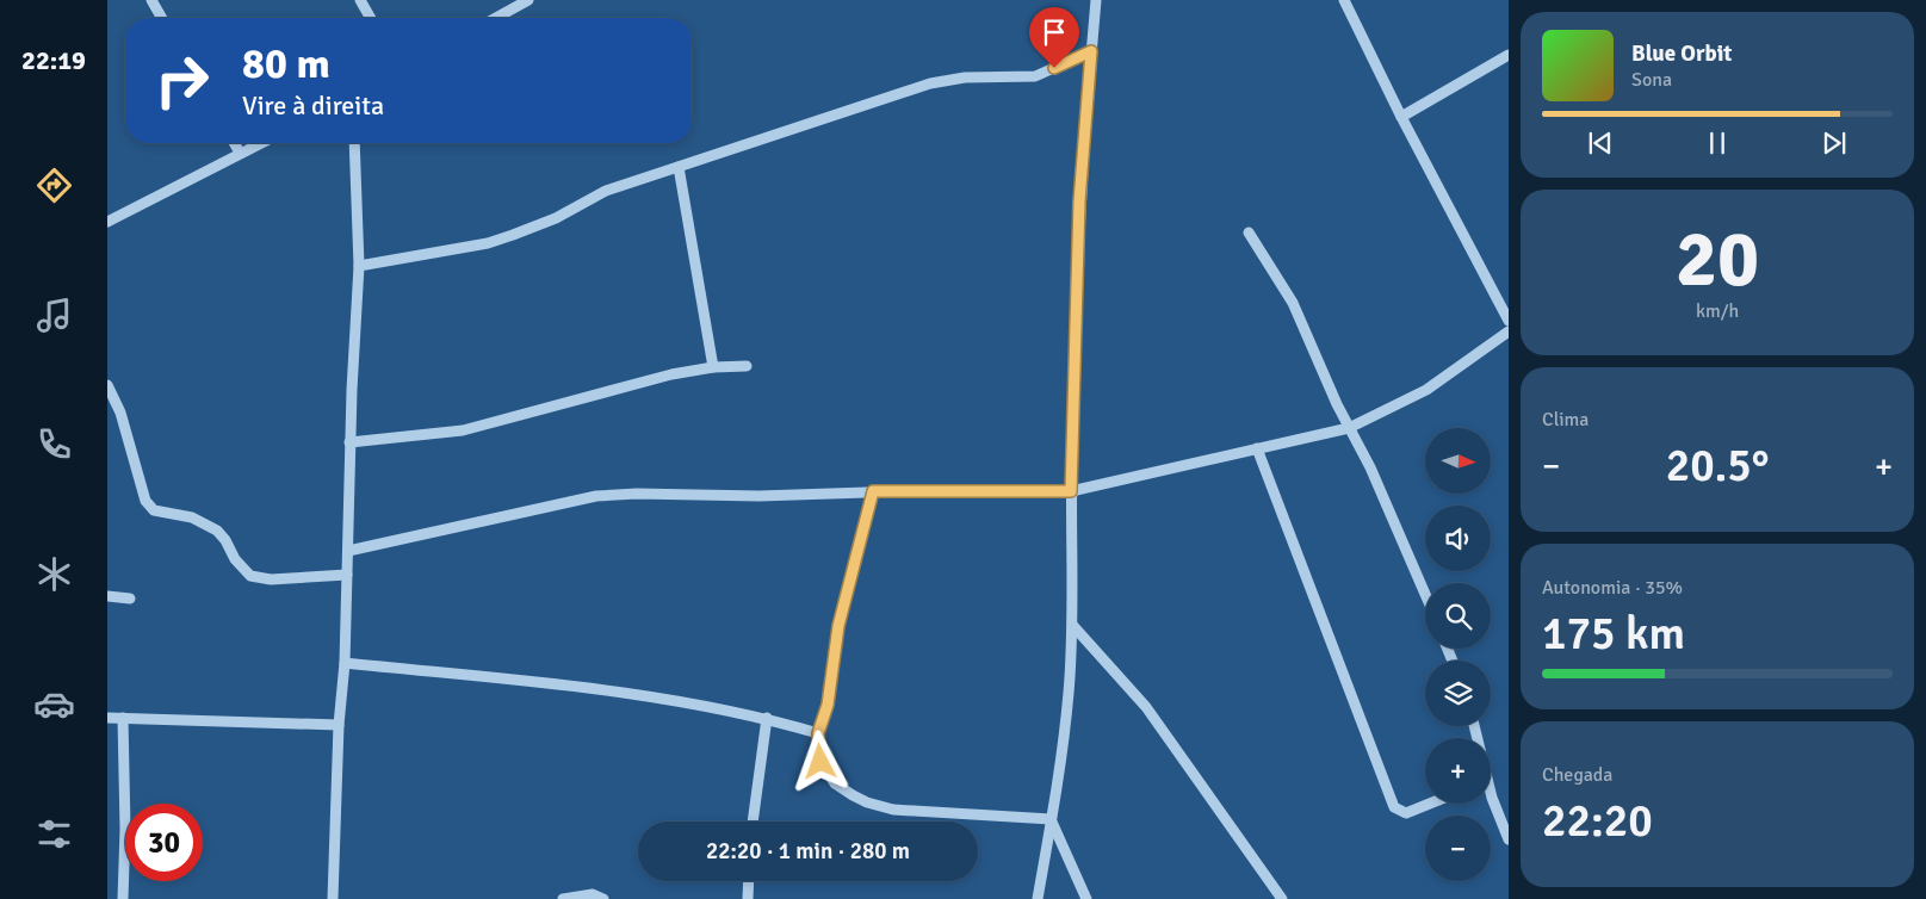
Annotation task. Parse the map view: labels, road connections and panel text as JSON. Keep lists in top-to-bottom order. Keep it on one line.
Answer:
{"north":"right","page":{"tabs":"22:19","turn":["80 m","Vire à direita"],"song":["Blue Orbit","Sona"],"tile":[["20","km/h"],"Clima",["Autonomia · 35%","175 km"],["Chegada","22:20"]],"map_buttons":["+","−"],"heat":["−","20.5°","+"],"limit":"30","trip":"22:20 · 1 min · 280 m"}}
